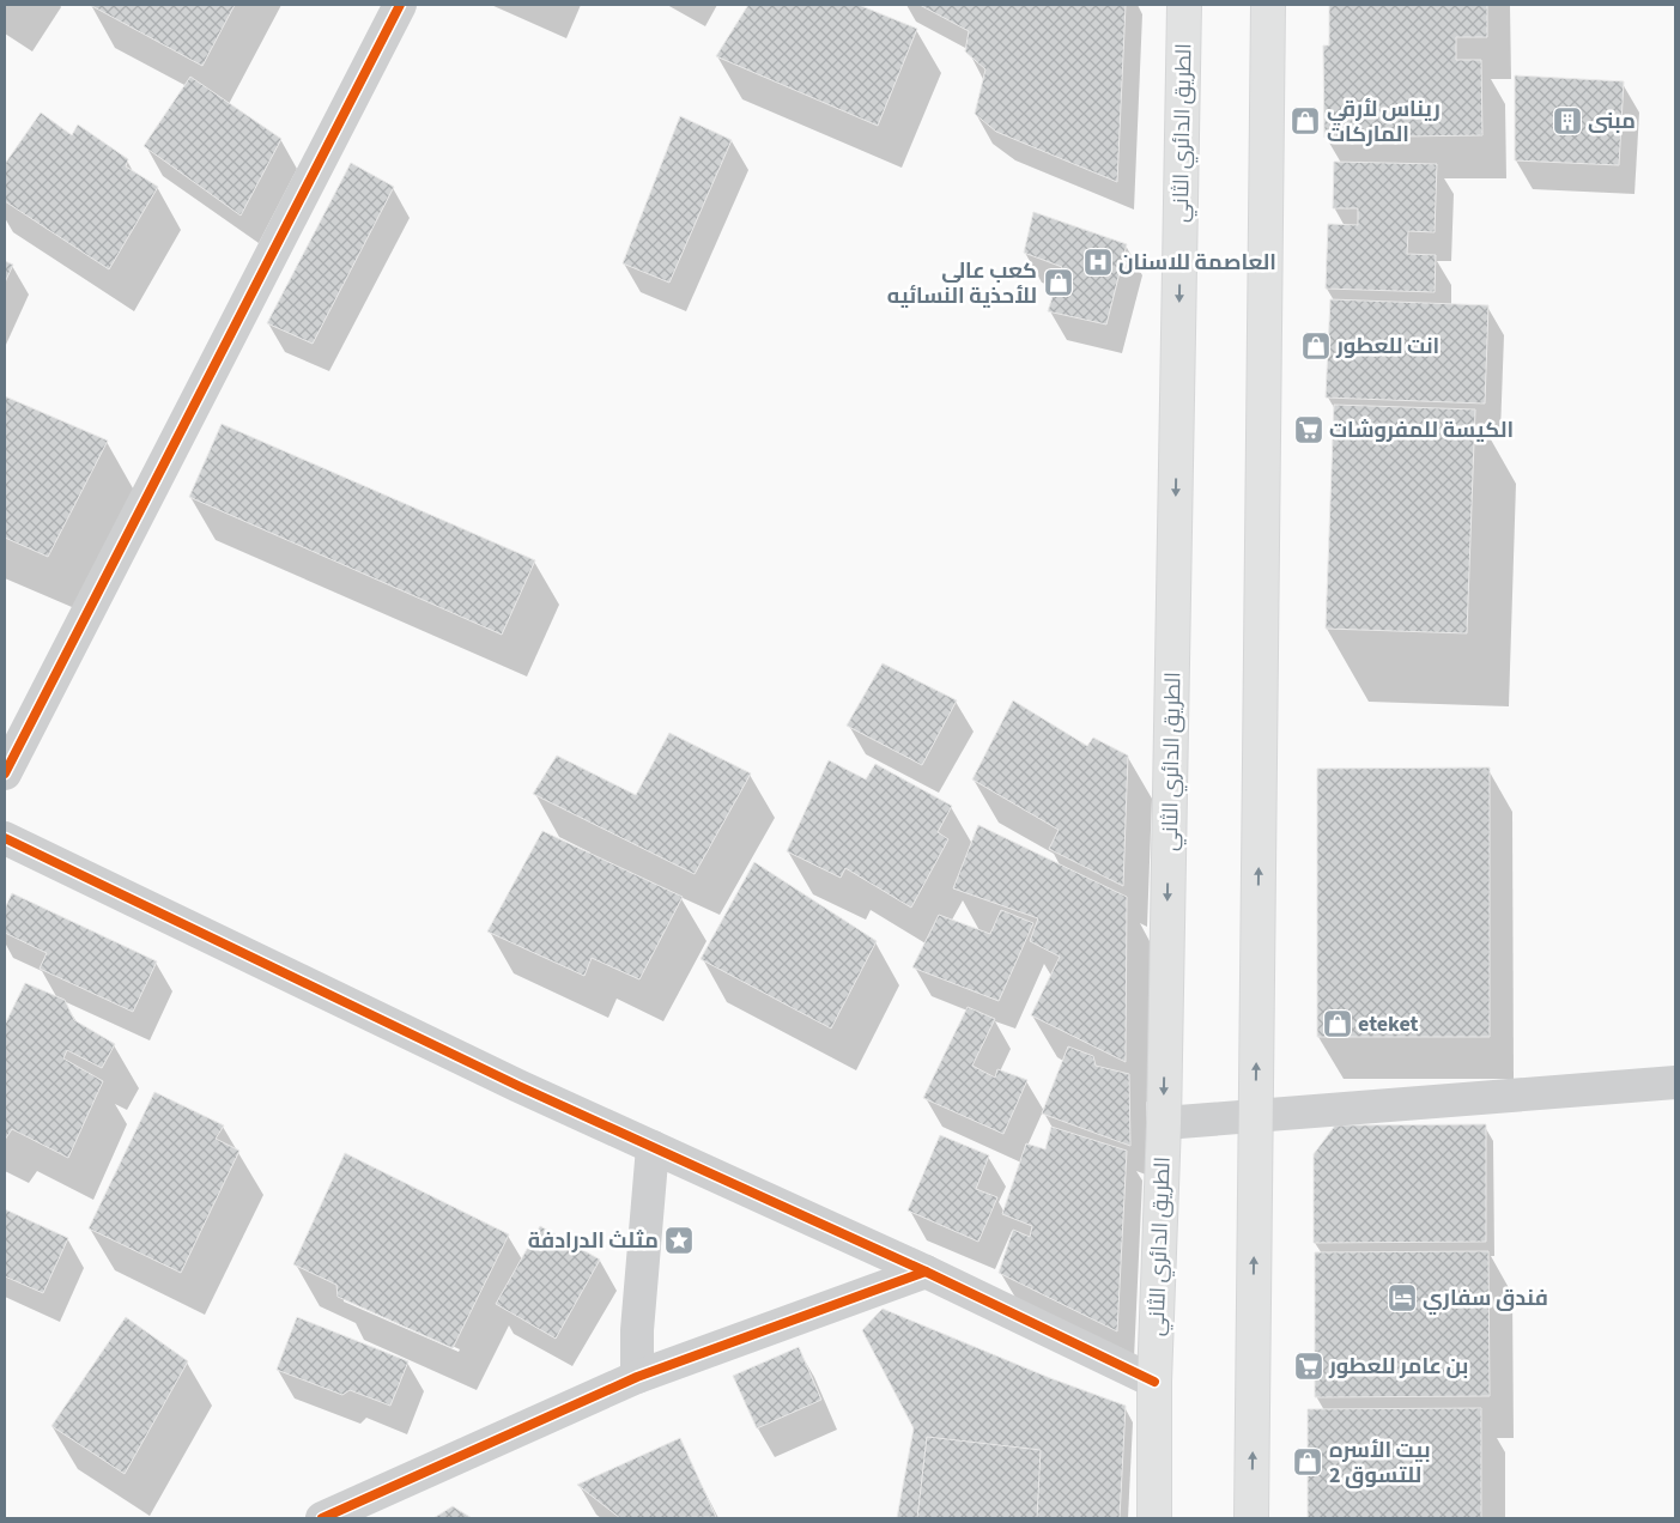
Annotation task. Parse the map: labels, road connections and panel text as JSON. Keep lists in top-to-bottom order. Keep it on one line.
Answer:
{"streets":{"main road":["الطريق الدائري الثاني"]},"places":{"shop":["ريناس لأرقي الماركات","كعب عالي للأحذية النسائيه","انت للعطور","eteket","بيت الأسره للتسوق 2"],"building":["مبنى"],"hospital":["العاصمة للاسنان"],"supermarket":["الكيسة للمفروشات","بن عامر للعطور"],"place":["مثلث الدرادفة"],"hotel":["فندق سفاري"]}}
